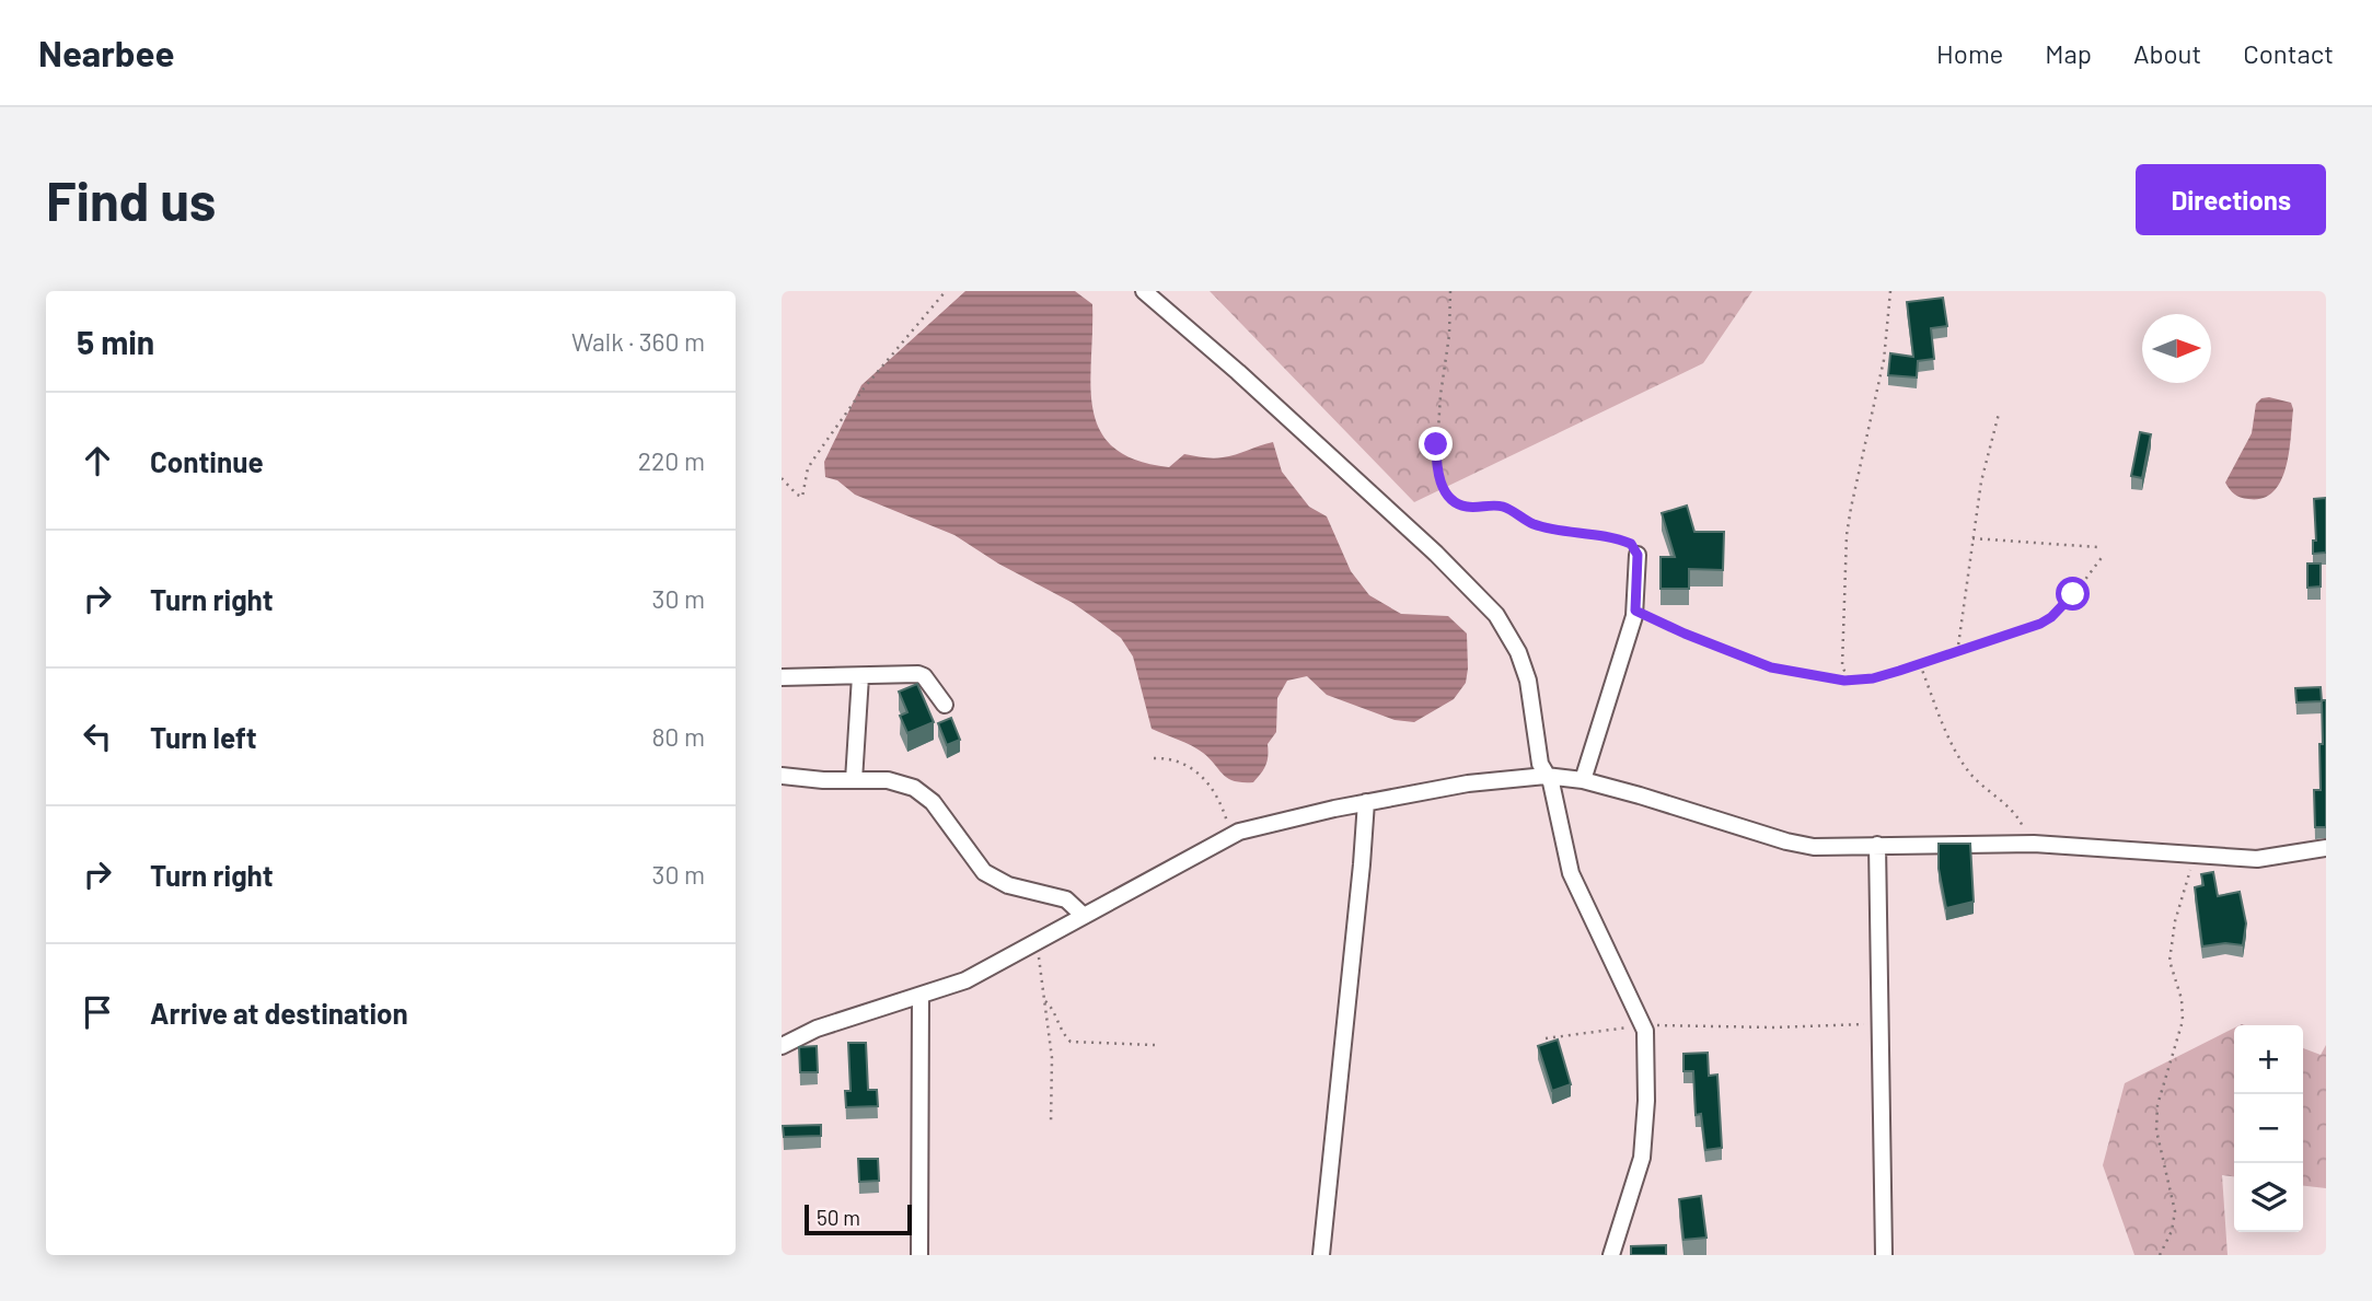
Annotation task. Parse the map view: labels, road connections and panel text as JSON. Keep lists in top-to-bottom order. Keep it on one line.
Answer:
{"scale_bar":"50 m","north":"right","page":{"header":"Nearbee","nav":["Home","Map","About","Contact"],"buttons":"Directions","title":"Find us","heading":["5 min","Walk · 360 m"],"list":[["Continue","220 m"],["Turn right","30 m"],["Turn left","80 m"],["Turn right","30 m"],"Arrive at destination"],"map_buttons":["+","−"],"scale":"50 m"}}
